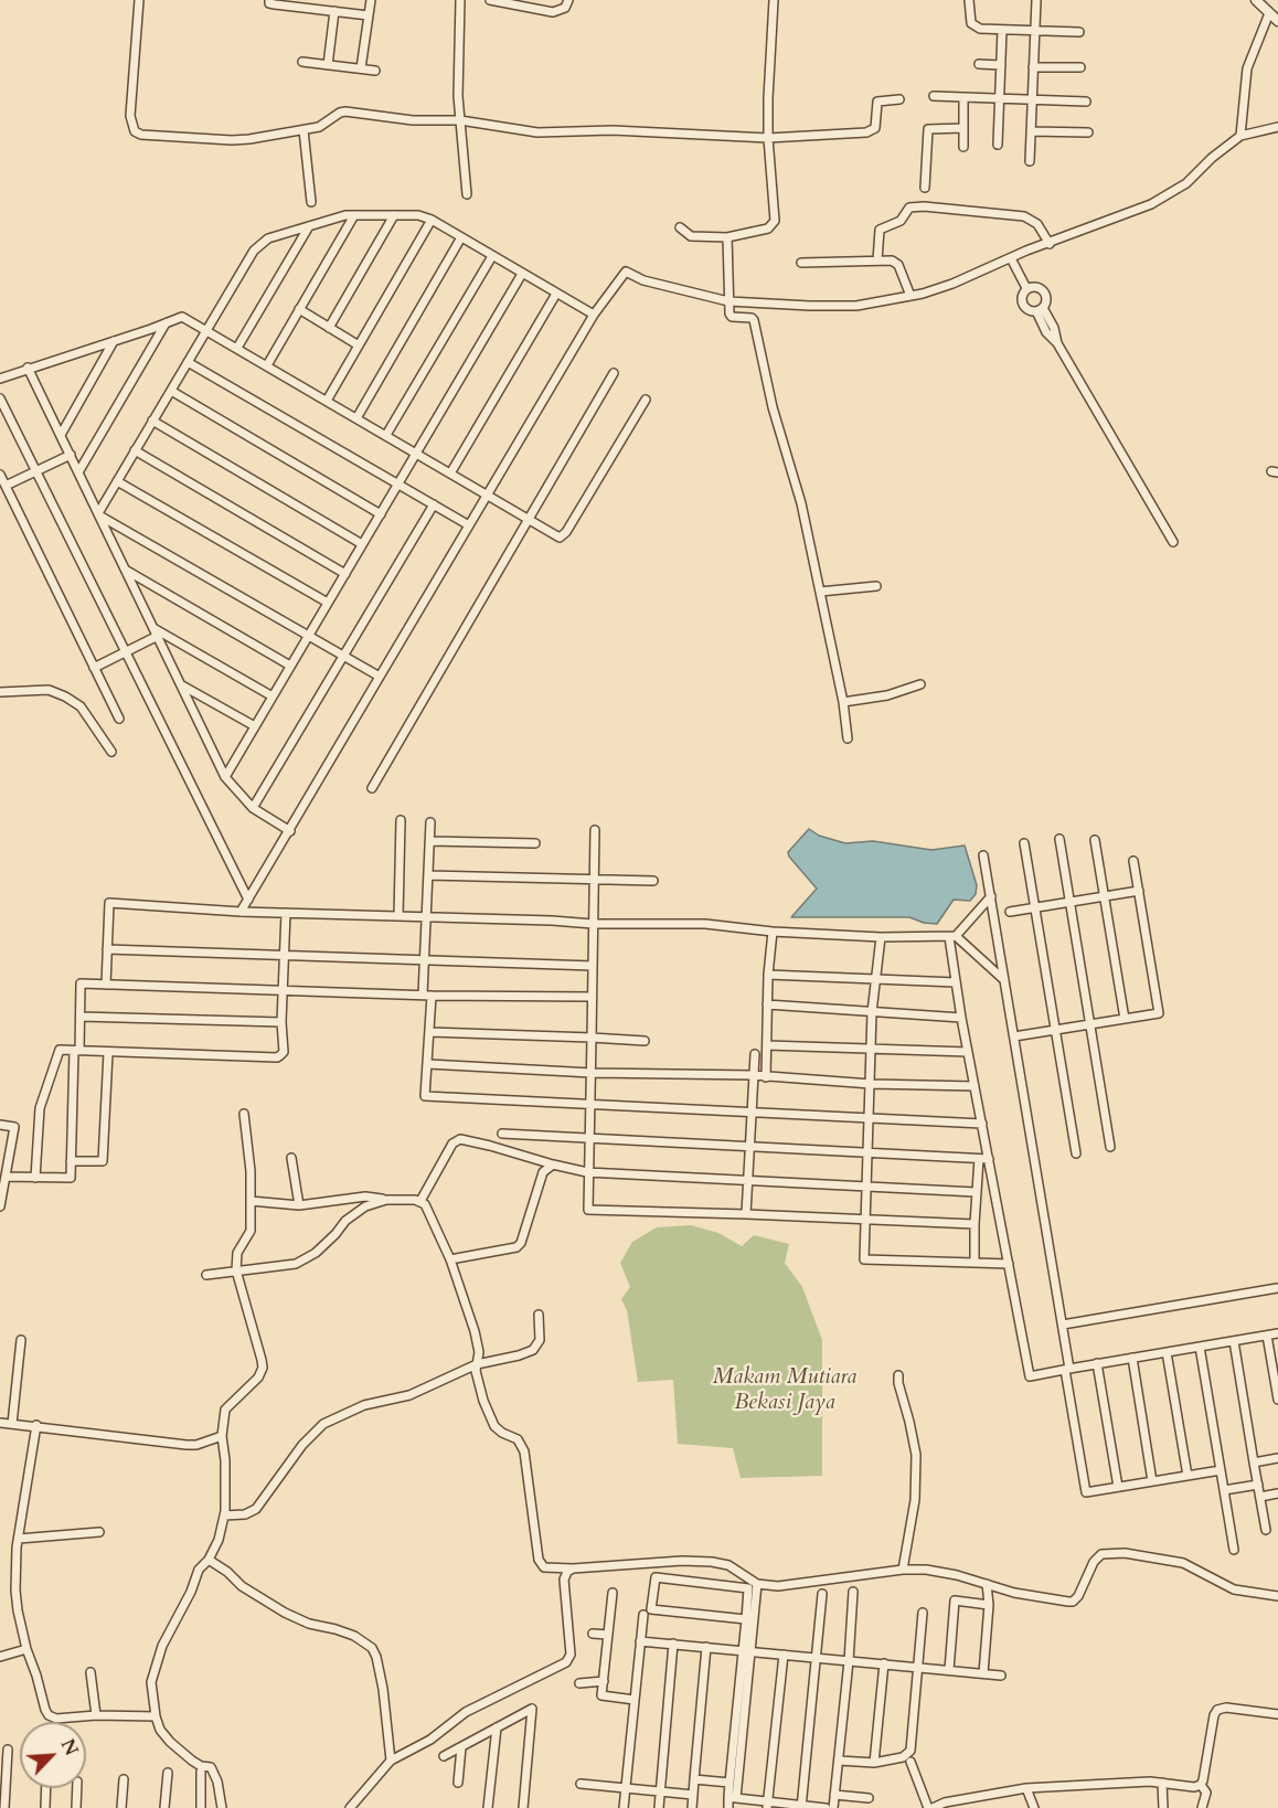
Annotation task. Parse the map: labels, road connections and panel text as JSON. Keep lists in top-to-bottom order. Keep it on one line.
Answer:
{"parks":["Makam Mutiara Bekasi Jaya"],"north":"top right"}
